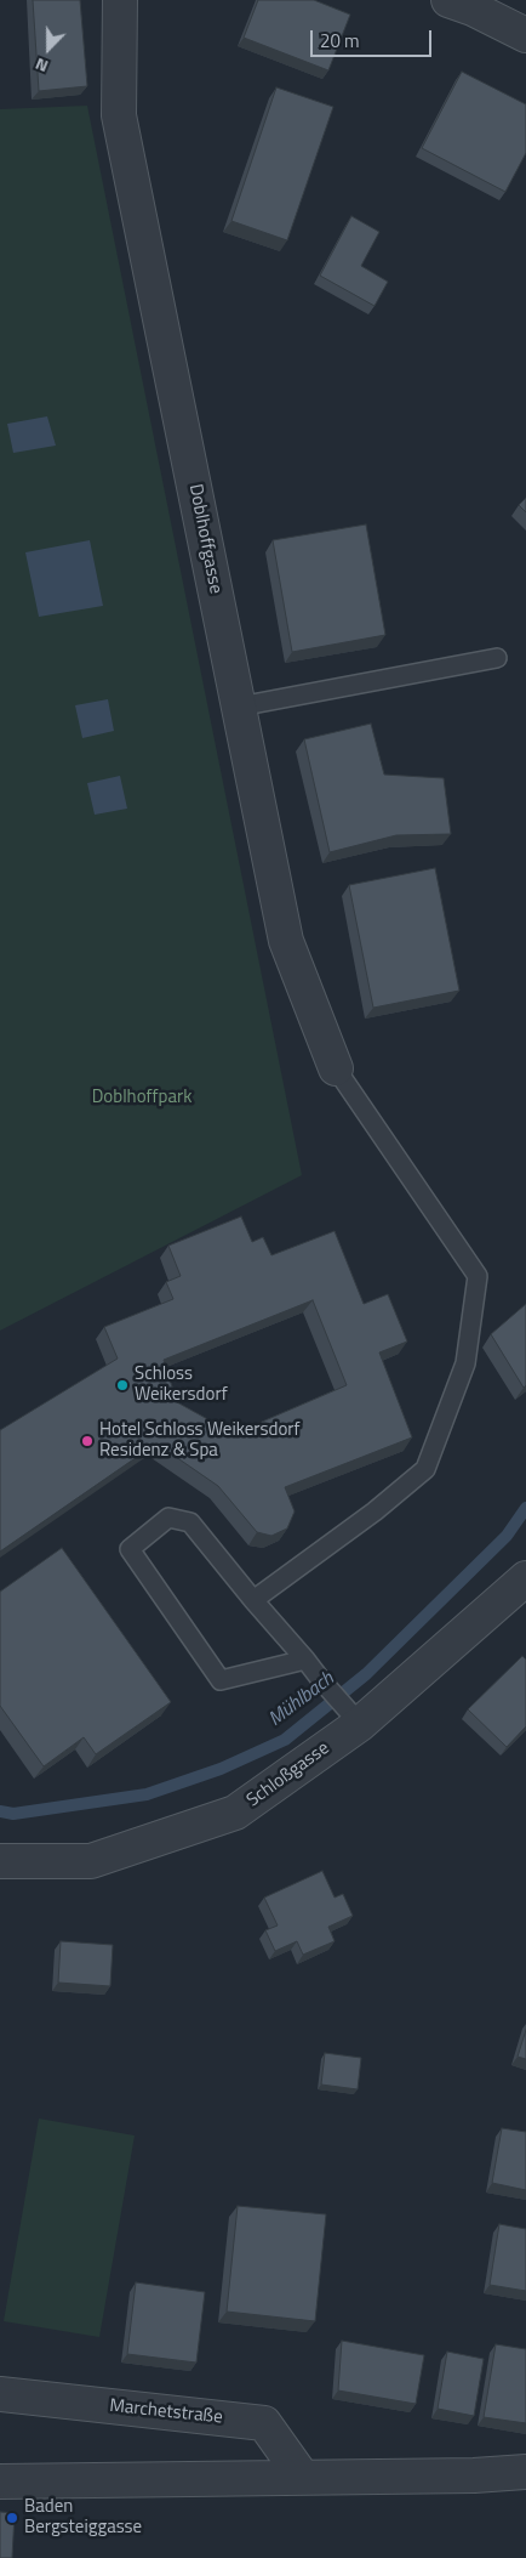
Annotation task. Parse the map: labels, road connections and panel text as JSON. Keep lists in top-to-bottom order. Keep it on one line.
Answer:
{"streets":{"street":["Doblhoffgasse","Schloßgasse","Marchetstraße"]},"water":["Mühlbach"],"parks":["Doblhoffpark"],"places":["Schloss Weikersdorf","Hotel Schloss Weikersdorf Residenz & Spa","Baden Bergsteiggasse"],"scale_bar":"20 m","north":"bottom"}
